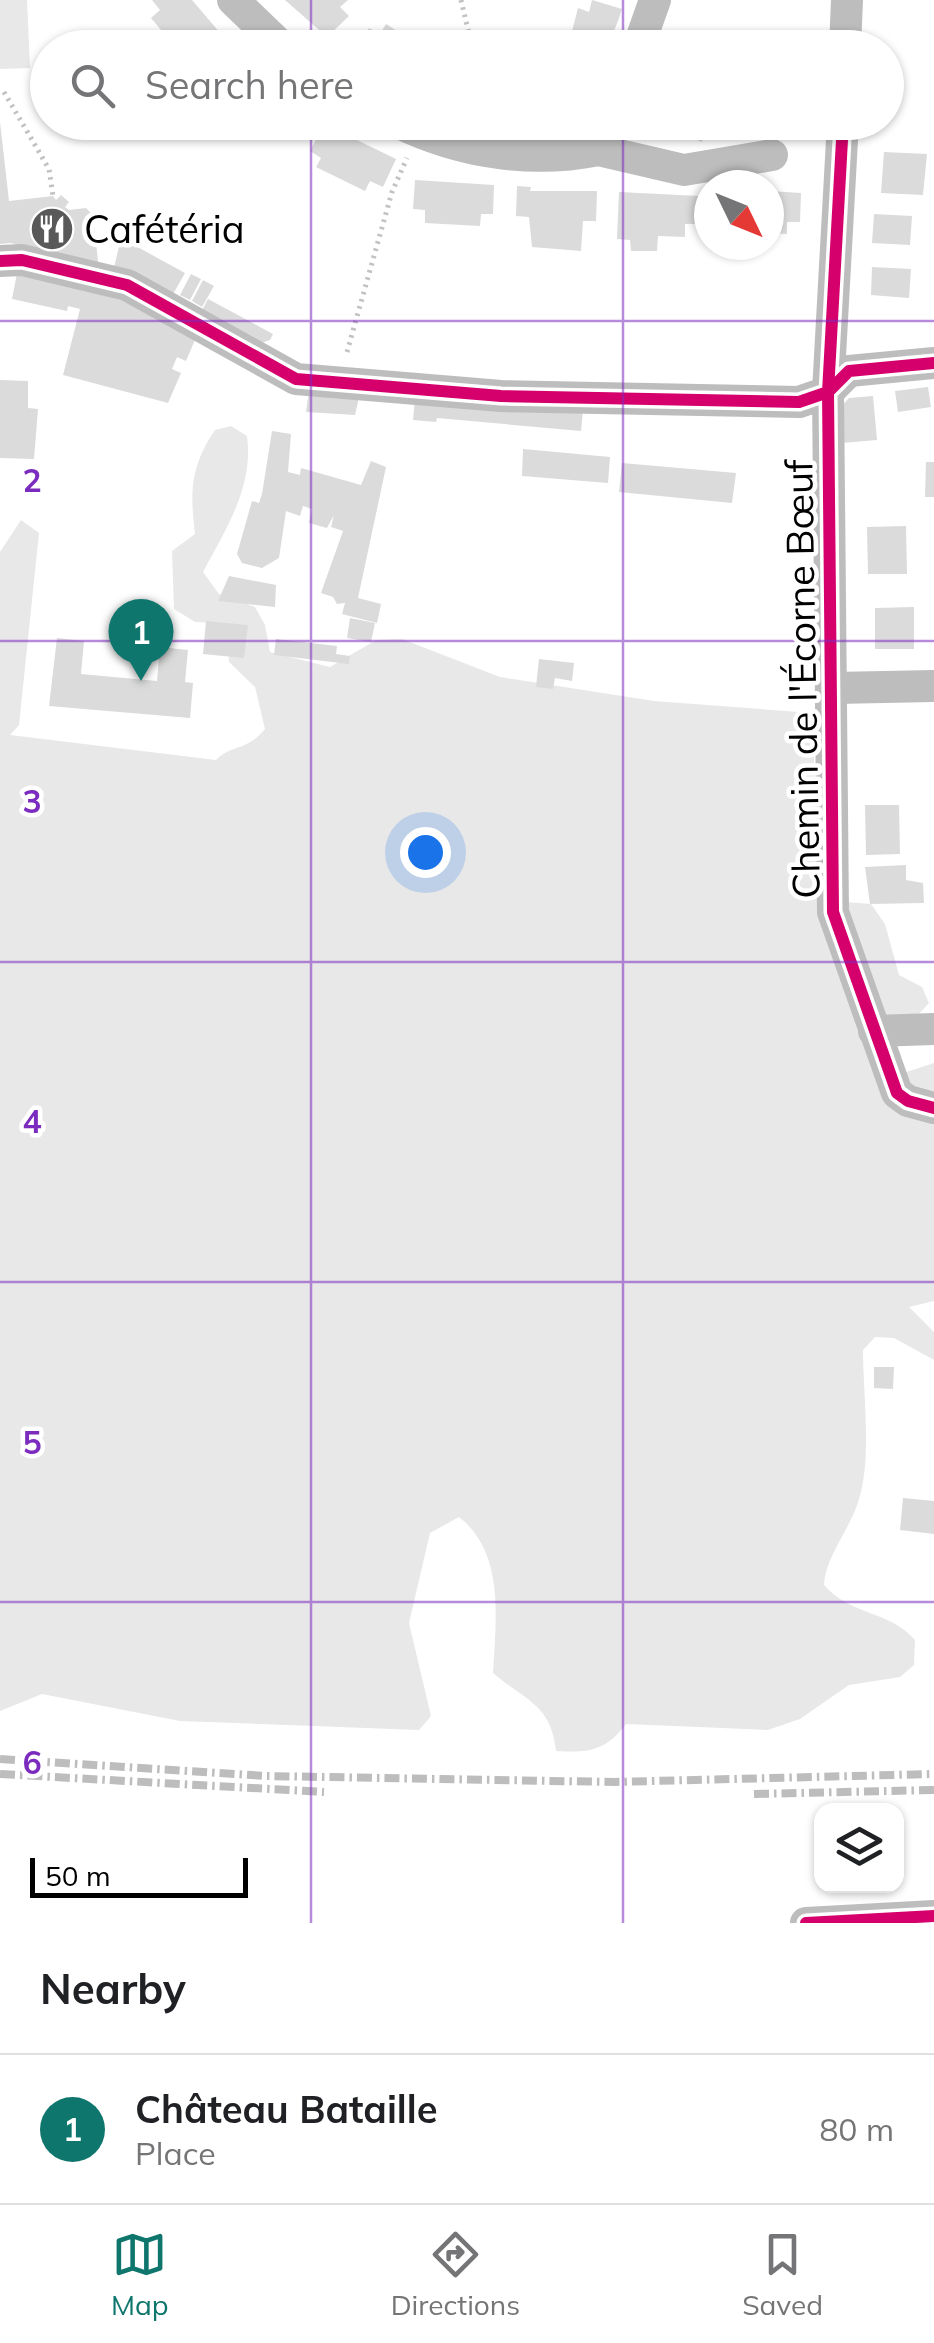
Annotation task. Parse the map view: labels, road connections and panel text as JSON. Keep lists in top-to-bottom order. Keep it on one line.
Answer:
{"streets":{"street":["Chemin de l'Écorne Bœuf"]},"places":{"restaurant":["Cafétéria"]},"scale_bar":"50 m","north":"bottom right","page":{"search":"Search here","pins":"1","scale":"50 m","heading":"Nearby","list":[{"mark":"1","name":"Château Bataille","note":"Place","value":"80 m"}],"nav":["Map","Directions","Saved"]},"grid":{"rows":["2","3","4","5","6"]}}
